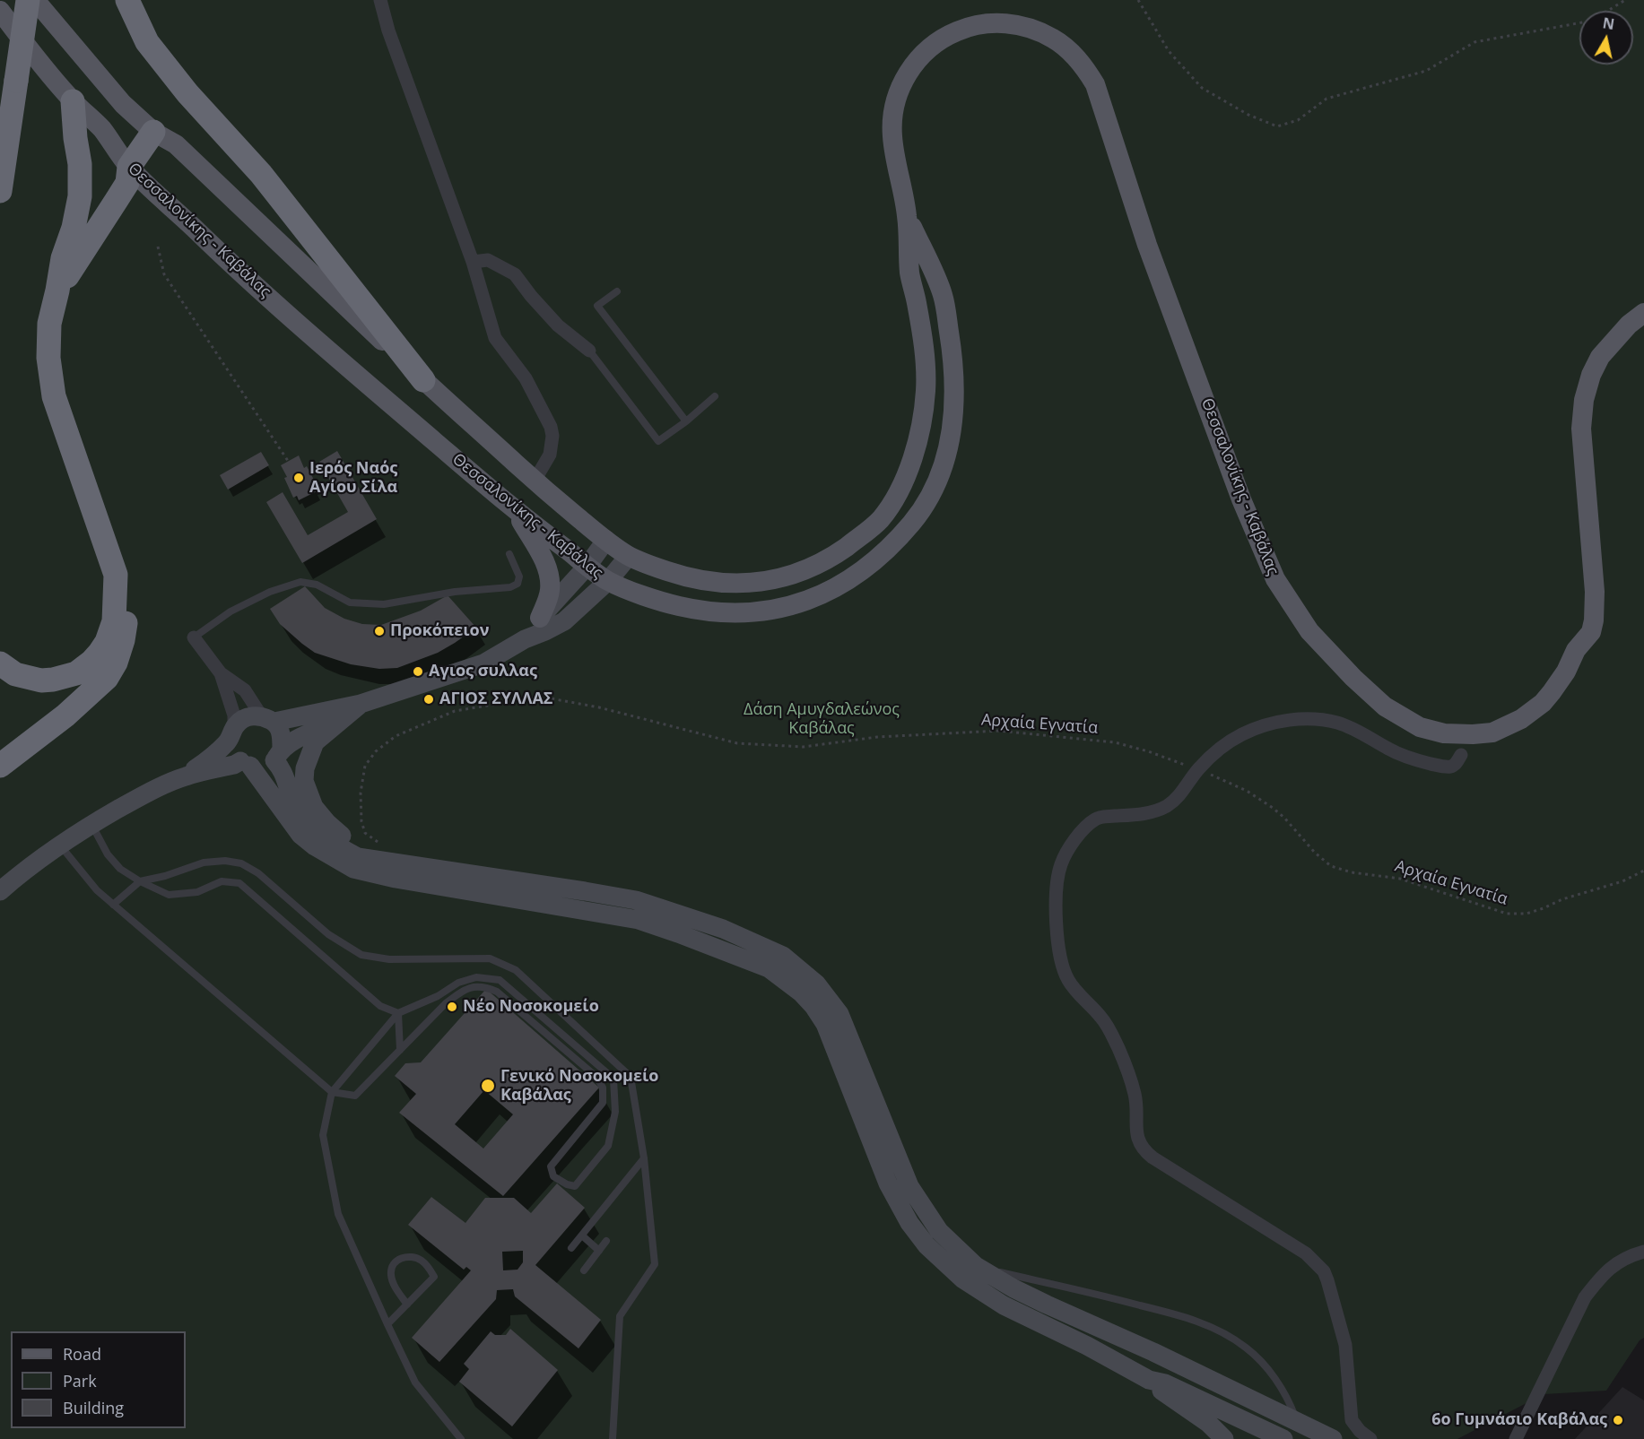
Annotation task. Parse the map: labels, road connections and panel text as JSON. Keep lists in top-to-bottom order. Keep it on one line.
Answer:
{"streets":{"main road":["Θεσσαλονίκης - Καβάλας"],"path":["Αρχαία Εγνατία"]},"parks":["Δάση Αμυγδαλεώνος Καβάλας"],"places":["Ιερός Ναός Αγίου Σίλα","Προκόπειον","Αγιος συλλας","ΑΓΙΟΣ ΣΥΛΛΑΣ","Νέο Νοσοκομείο","Γενικό Νοσοκομείο Καβάλας","6ο Γυμνάσιο Καβάλας"],"legend":["Road","Park","Building"],"north":"top"}
